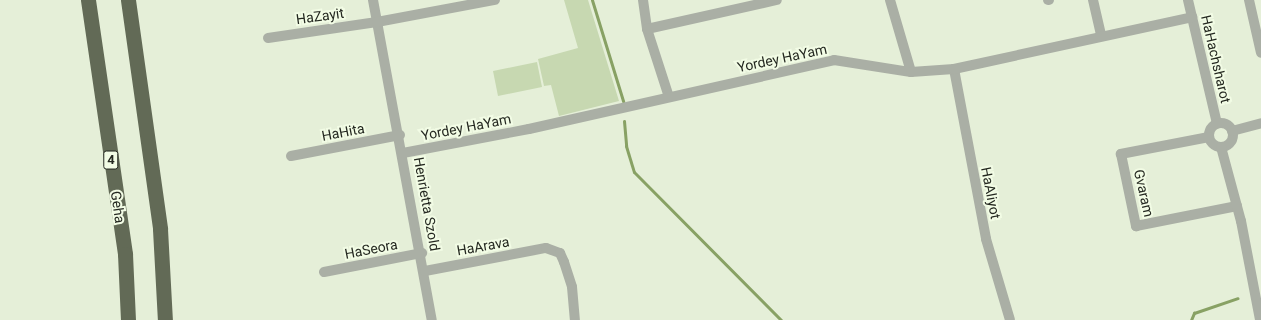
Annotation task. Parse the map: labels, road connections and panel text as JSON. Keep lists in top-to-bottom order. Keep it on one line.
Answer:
{"streets":{"highway":["4","Geha"],"street":["HaZayit","Yordey HaYam","HaHachsharot","HaHita","HaAliyot","Gvaram","Henrietta Szold","HaArava","HaSeora"]},"crossings":[["HaZayit","Henrietta Szold"],["Yordey HaYam","HaHachsharot"],["Yordey HaYam","HaAliyot"],["Yordey HaYam","Henrietta Szold"],["HaHachsharot","Gvaram"],["HaHita","Henrietta Szold"],["Henrietta Szold","HaArava"],["Henrietta Szold","HaSeora"]]}
